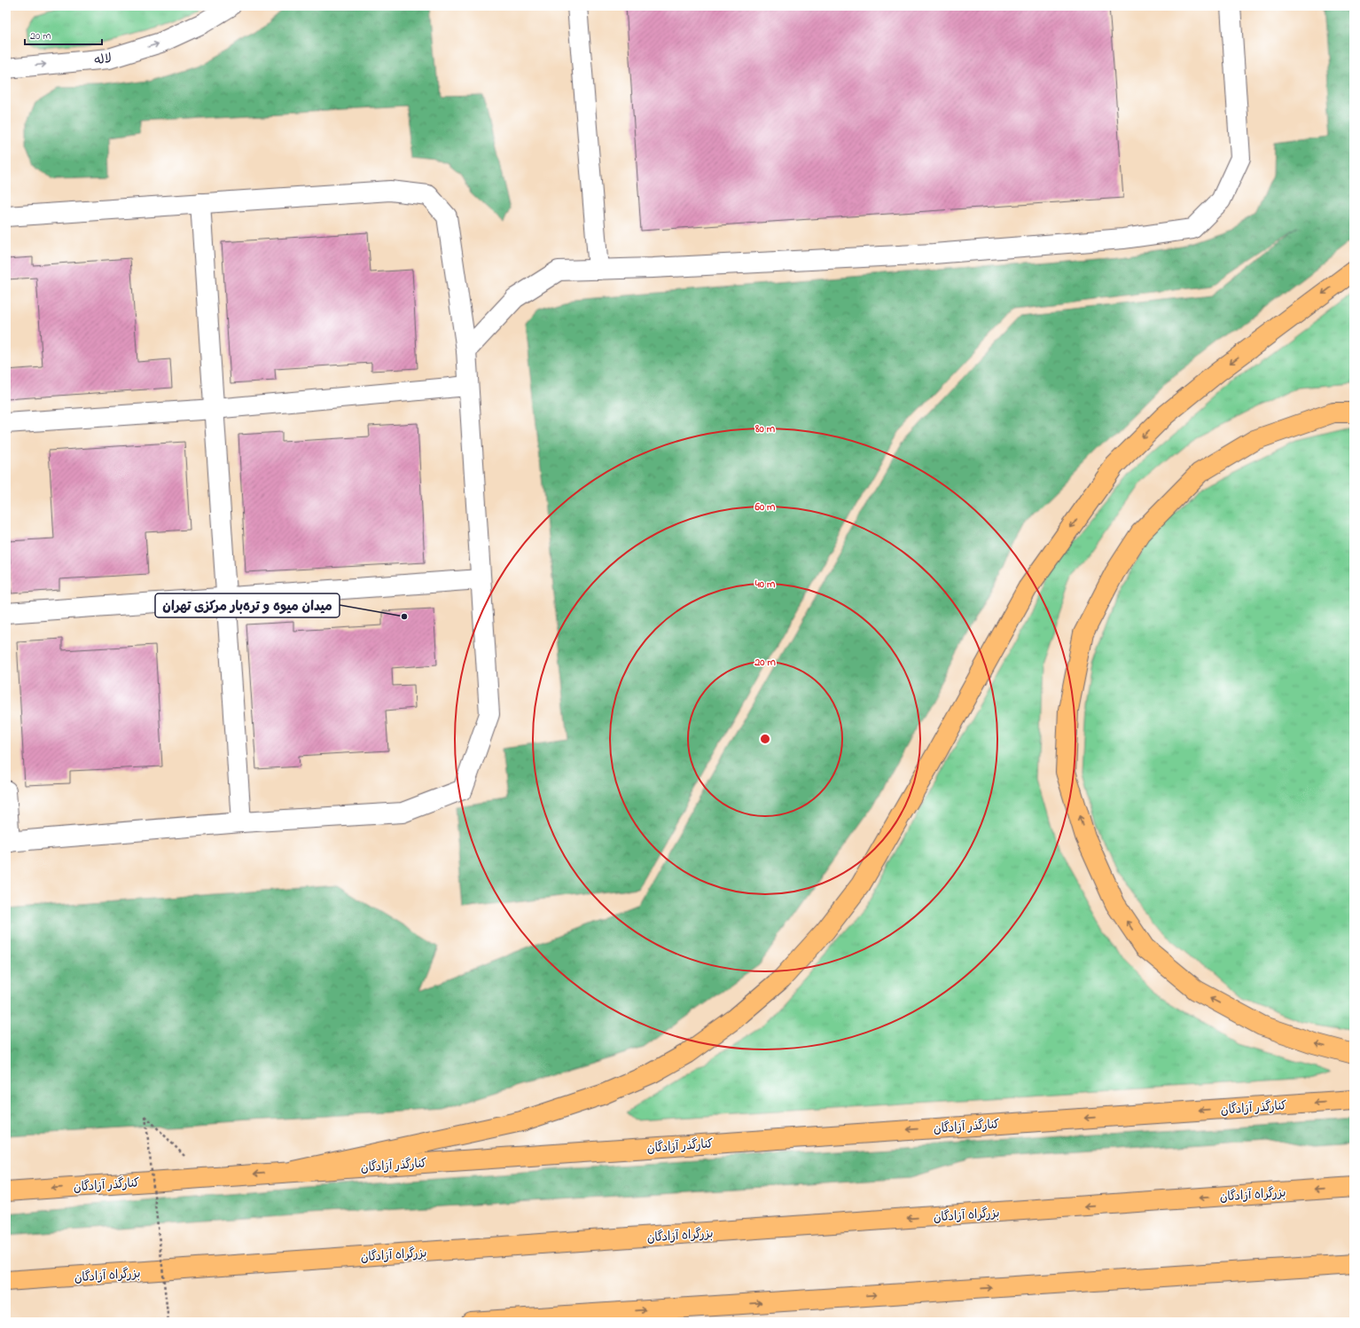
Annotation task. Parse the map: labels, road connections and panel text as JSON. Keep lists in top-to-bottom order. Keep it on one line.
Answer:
{"streets":{"main road":["کنارگذر آزادگان","بزرگراه آزادگان"],"street":["لاله"]},"places":["میدان میوه و تره‌بار مرکزی تهران"],"scale_bar":"20 m","rings":["80 m","60 m","40 m","20 m"]}
